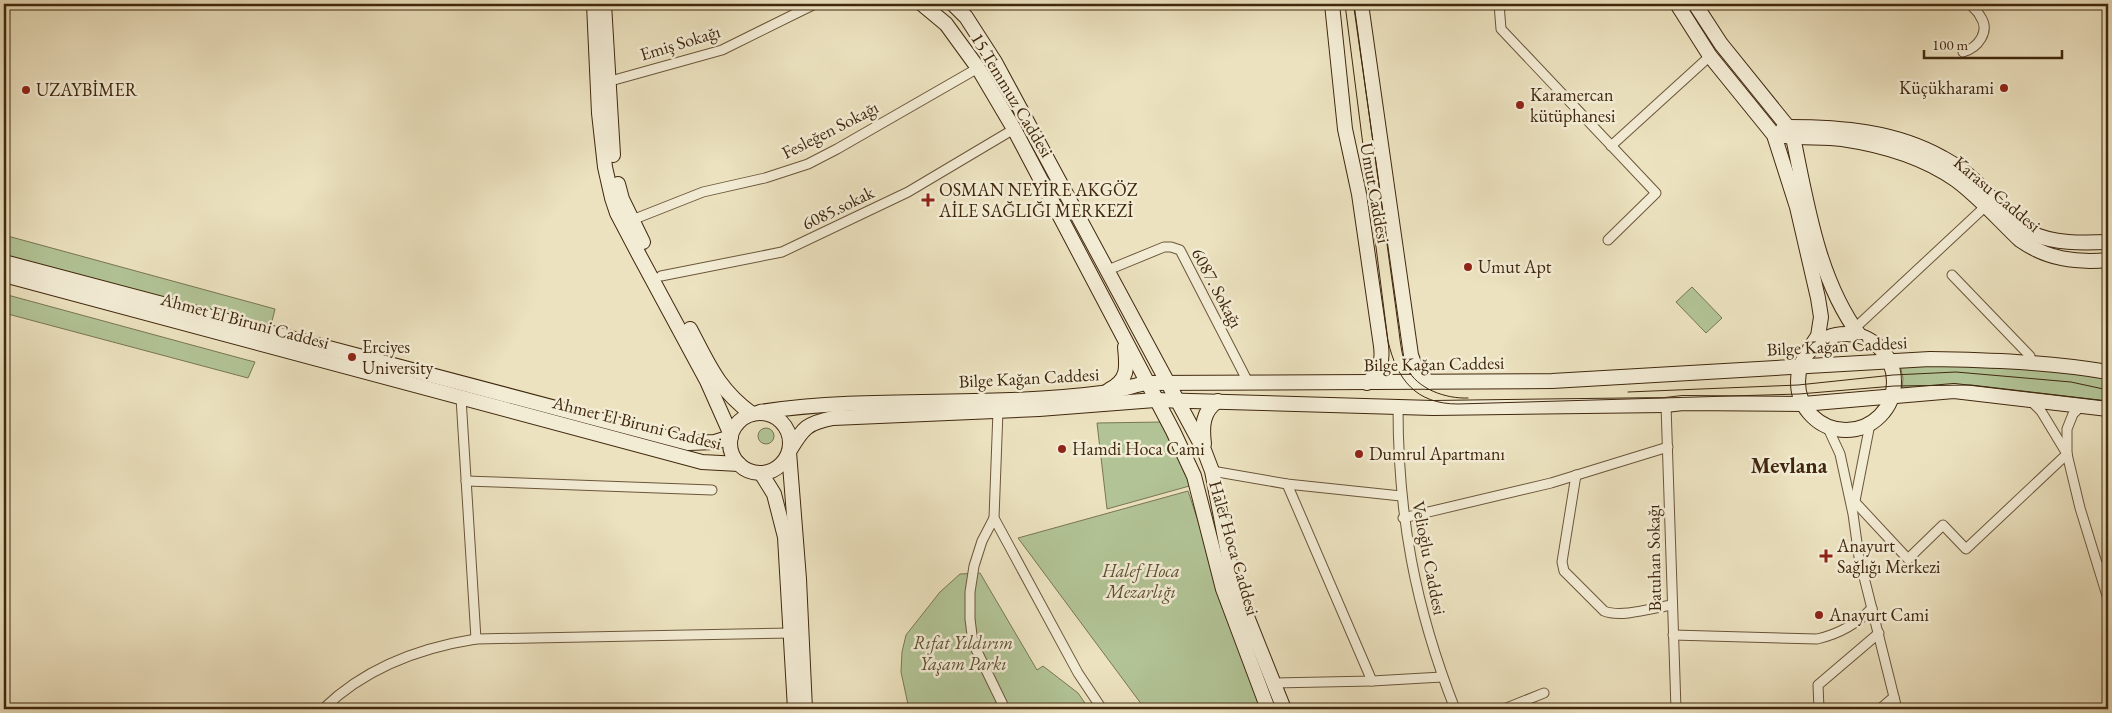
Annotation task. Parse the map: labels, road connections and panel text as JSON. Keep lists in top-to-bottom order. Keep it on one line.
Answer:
{"streets":{"street":["Emiş Sokağı","15 Temmuz Caddesi","Fesleğen Sokağı","Umut Caddesi","Karasu Caddesi","6085.sokak","6087. Sokağı","Ahmet El Biruni Caddesi","Bilge Kağan Caddesi","Halef Hoca Caddesi","Velioğlu Caddesi","Batuhan Sokağı"]},"crossings":[["15 Temmuz Caddesi","Fesleğen Sokağı"],["15 Temmuz Caddesi","6085.sokak"],["15 Temmuz Caddesi","6087. Sokağı"],["15 Temmuz Caddesi","Bilge Kağan Caddesi"],["15 Temmuz Caddesi","Halef Hoca Caddesi"],["Umut Caddesi","Bilge Kağan Caddesi"],["6087. Sokağı","Bilge Kağan Caddesi"],["Ahmet El Biruni Caddesi","Bilge Kağan Caddesi"],["Bilge Kağan Caddesi","Halef Hoca Caddesi"],["Bilge Kağan Caddesi","Velioğlu Caddesi"],["Bilge Kağan Caddesi","Batuhan Sokağı"]],"districts":["Mevlana"],"parks":["Halef Hoca Mezarlığı","Rıfat Yıldırım Yaşam Parkı"],"places":{"other":["Küçükharami","UZAYBİMER","Karamercan kütüphanesi","Umut Apt","Erciyes University","Hamdi Hoca Cami","Dumrul Apartmanı","Anayurt Cami"],"health":["OSMAN NEYİRE AKGÖZ AİLE SAĞLIĞI MERKEZİ","Anayurt Sağlığı Merkezi"]},"scale_bar":"100 m"}
